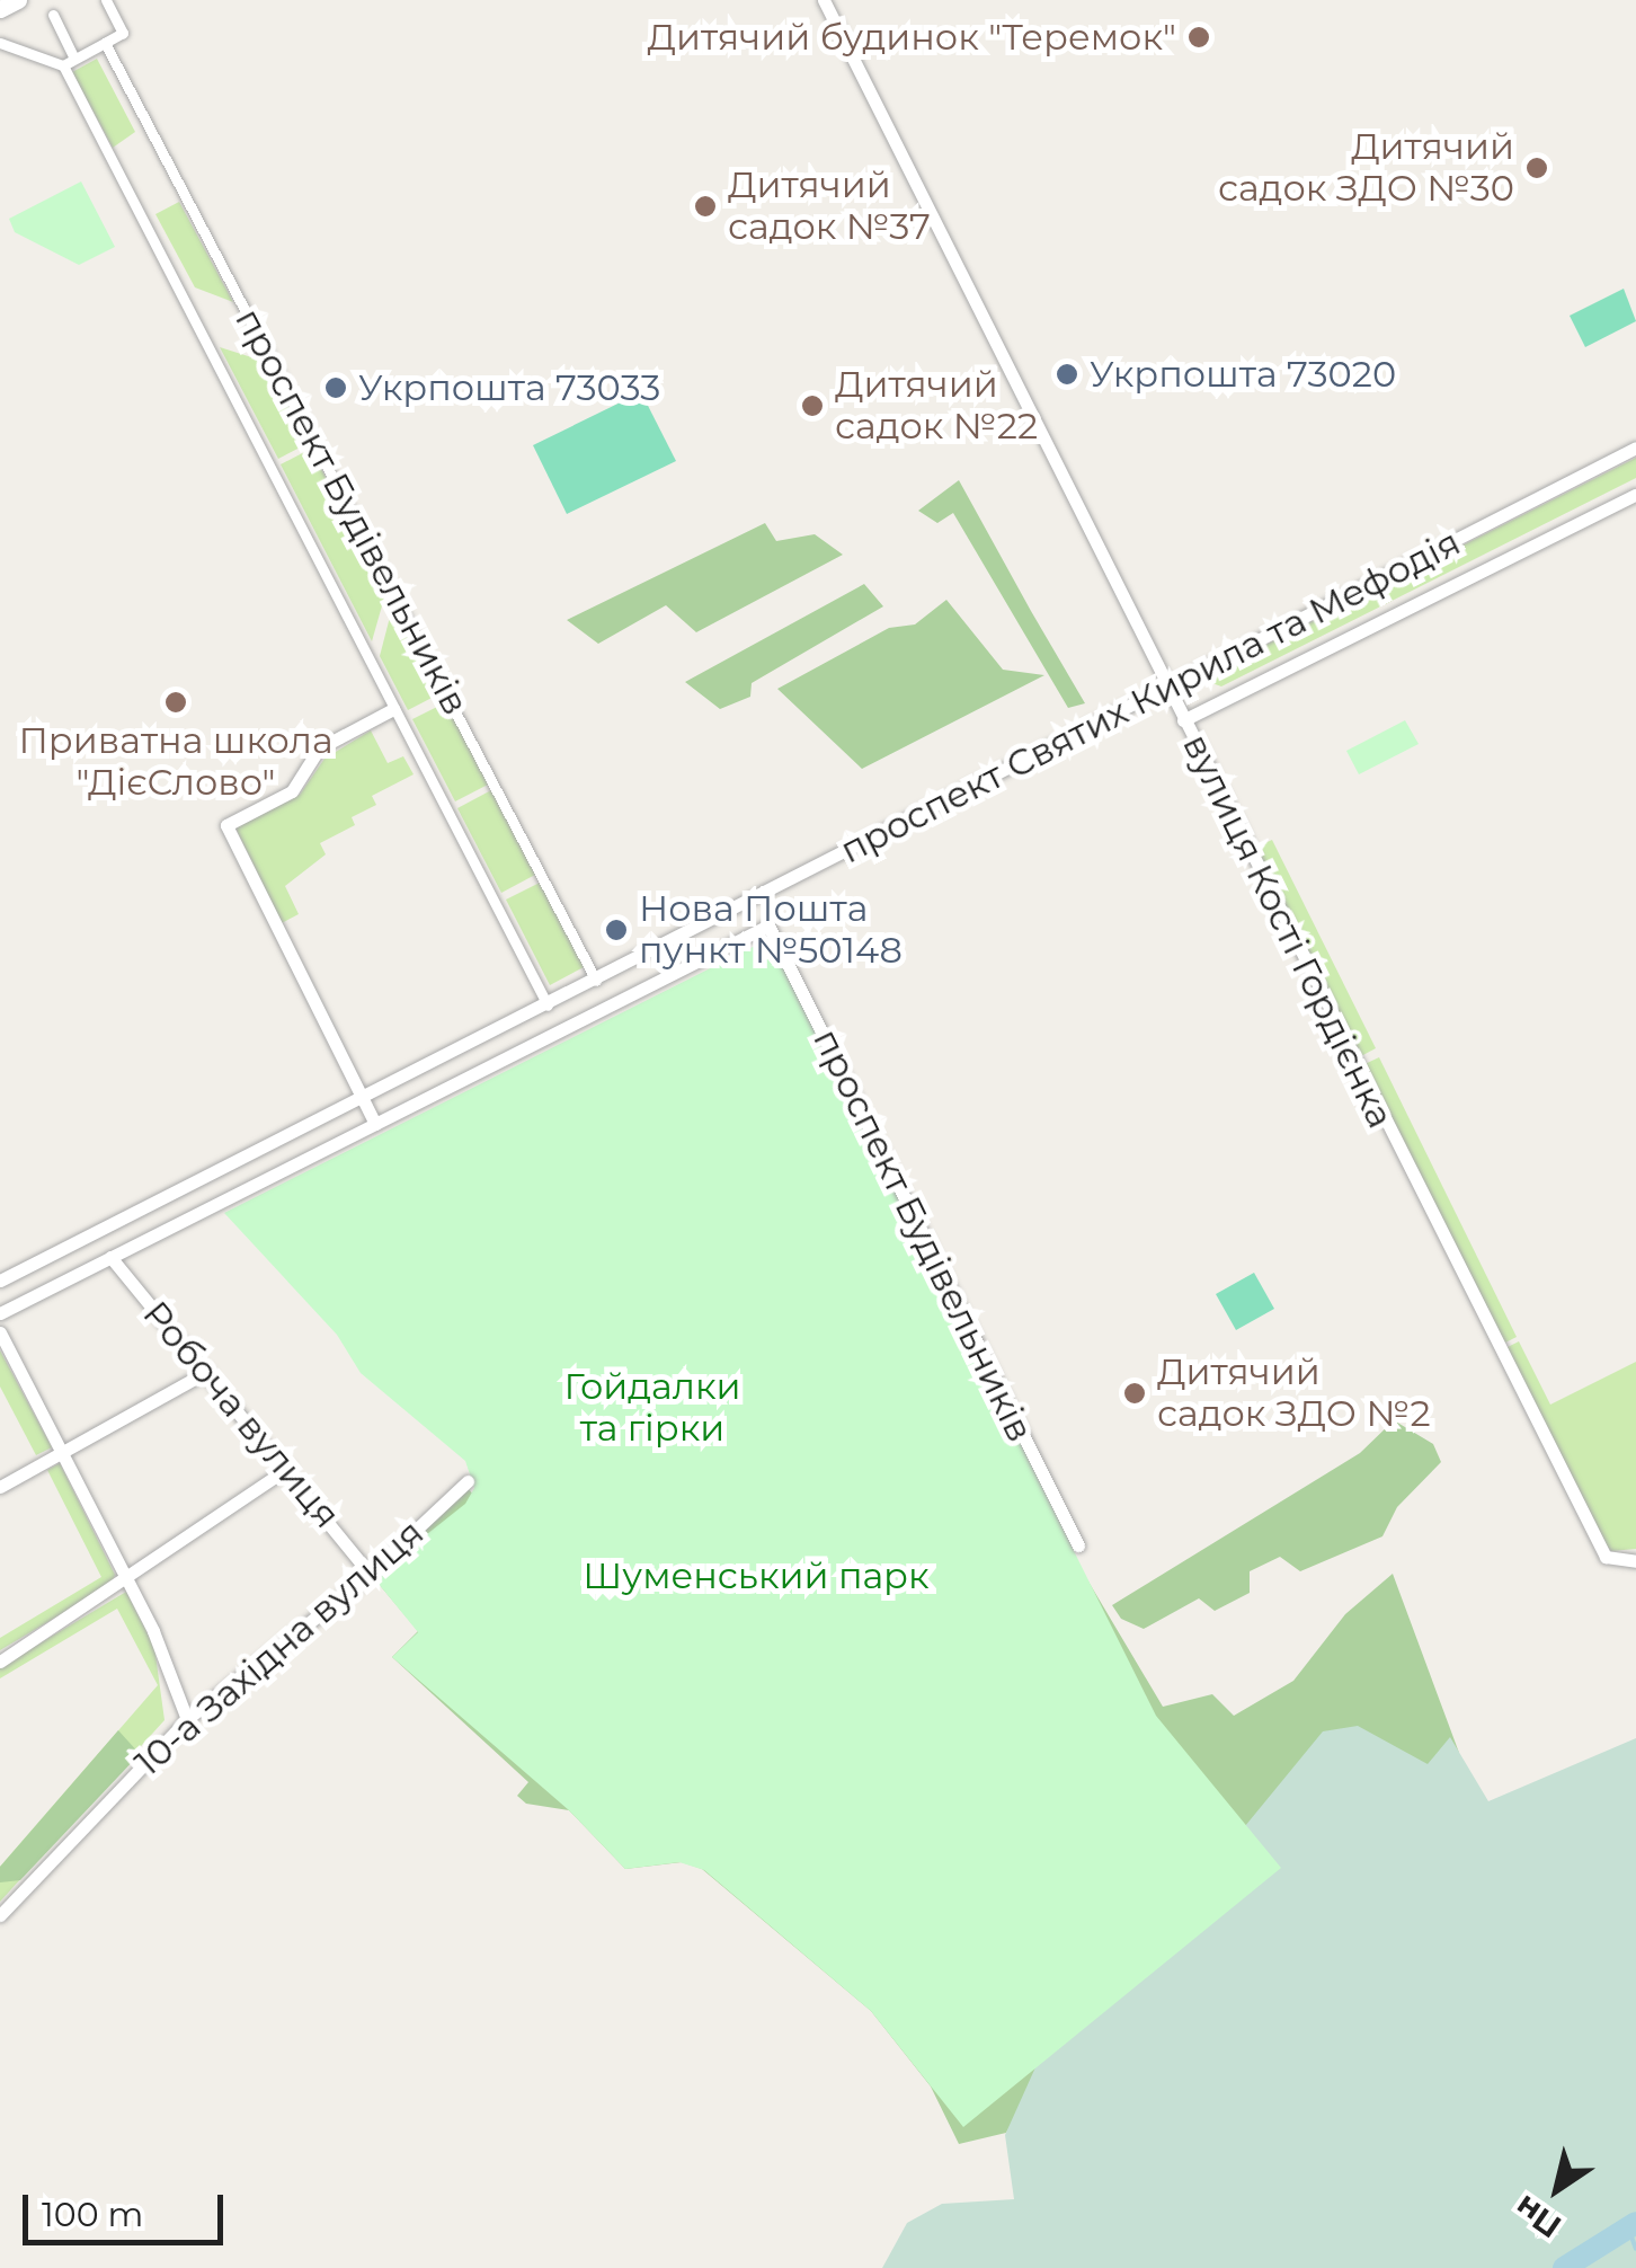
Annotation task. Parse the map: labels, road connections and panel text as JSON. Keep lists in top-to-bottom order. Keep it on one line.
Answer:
{"streets":{"street":["проспект Будівельників","проспект Святих Кирила та Мефодія","вулиця Кості Гордієнка","Робоча вулиця","10-а Західна вулиця"]},"crossings":[["проспект Будівельників","проспект Святих Кирила та Мефодія"],["проспект Святих Кирила та Мефодія","вулиця Кості Гордієнка"],["Робоча вулиця","10-а Західна вулиця"]],"parks":["Гойдалки та гірки","Шуменський парк"],"places":["Дитячий будинок \"Теремок\"","Дитячий садок ЗДО №30","Дитячий садок №37","Укрпошта 73020","Укрпошта 73033","Дитячий садок №22","Приватна школа \"ДієСлово\"","Нова Пошта пункт №50148","Дитячий садок ЗДО №2"],"scale_bar":"100 m","north":"bottom left"}
